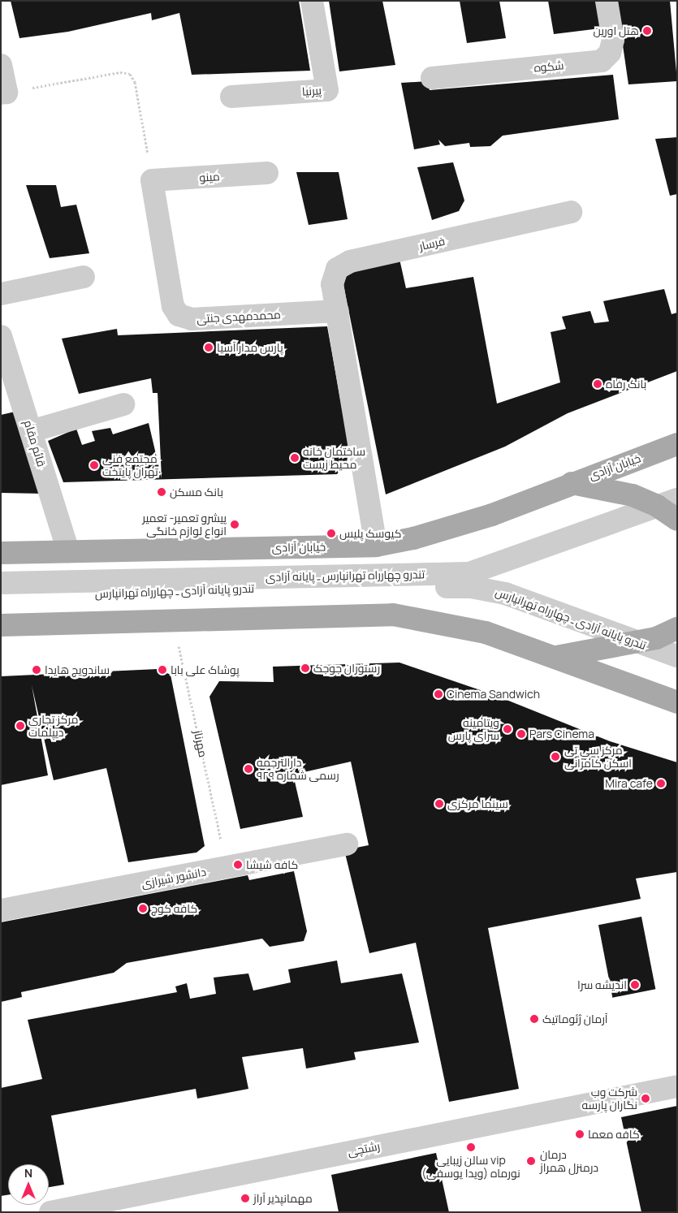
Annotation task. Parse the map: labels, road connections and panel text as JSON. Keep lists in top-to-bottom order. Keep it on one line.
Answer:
{"streets":{"main road":["خیابان آزادی"],"street":["شکوه","پیرنیا","مینو","فرسار","محمدمهدی جنتی","قائم مقام","تندرو چهارراه تهرانپارس ـ پایانه آزادی","تندرو پایانه آزادی ـ چهارراه تهرانپارس","دانشور شیرازی","رشتچی"],"path":["مهرناز"]},"crossings":[["مینو","محمدمهدی جنتی"],["فرسار","محمدمهدی جنتی"],["قائم مقام","خیابان آزادی"],["مهرناز","دانشور شیرازی"]],"places":["هتل اورین","پارس مدار آسیا","بانک رفاه","ساختمان خانه محیط زیست","مجتمع فنی تهران پایتخت","بانک مسکن","پیشرو تعمیر- تعمیر انواع لوازم خانگی","کیوسک پلیس","رستوران جوجک","ساندویچ هایدا","پوشاک علی بابا","Cinema Sandwich","مرکز تجاری دیپلمات","ویتامینه سرای پارس","Pars Cinema","مرکز سی تی اسکن کامرانی","دارالترجمه رسمی شماره ۹۲۹","Mira cafe","سینما مرکزی","کافه شیشا","کافه کوچ","اندیشه سرا","آرمان ژئوماتیک","شرکت وب نگاران پارسه","کافه معما","سالن زیبایی vip نورماه (ویدا یوسفی)","درمان درمنزل همراز","مهمانپذیر آراز"],"north":"top"}
